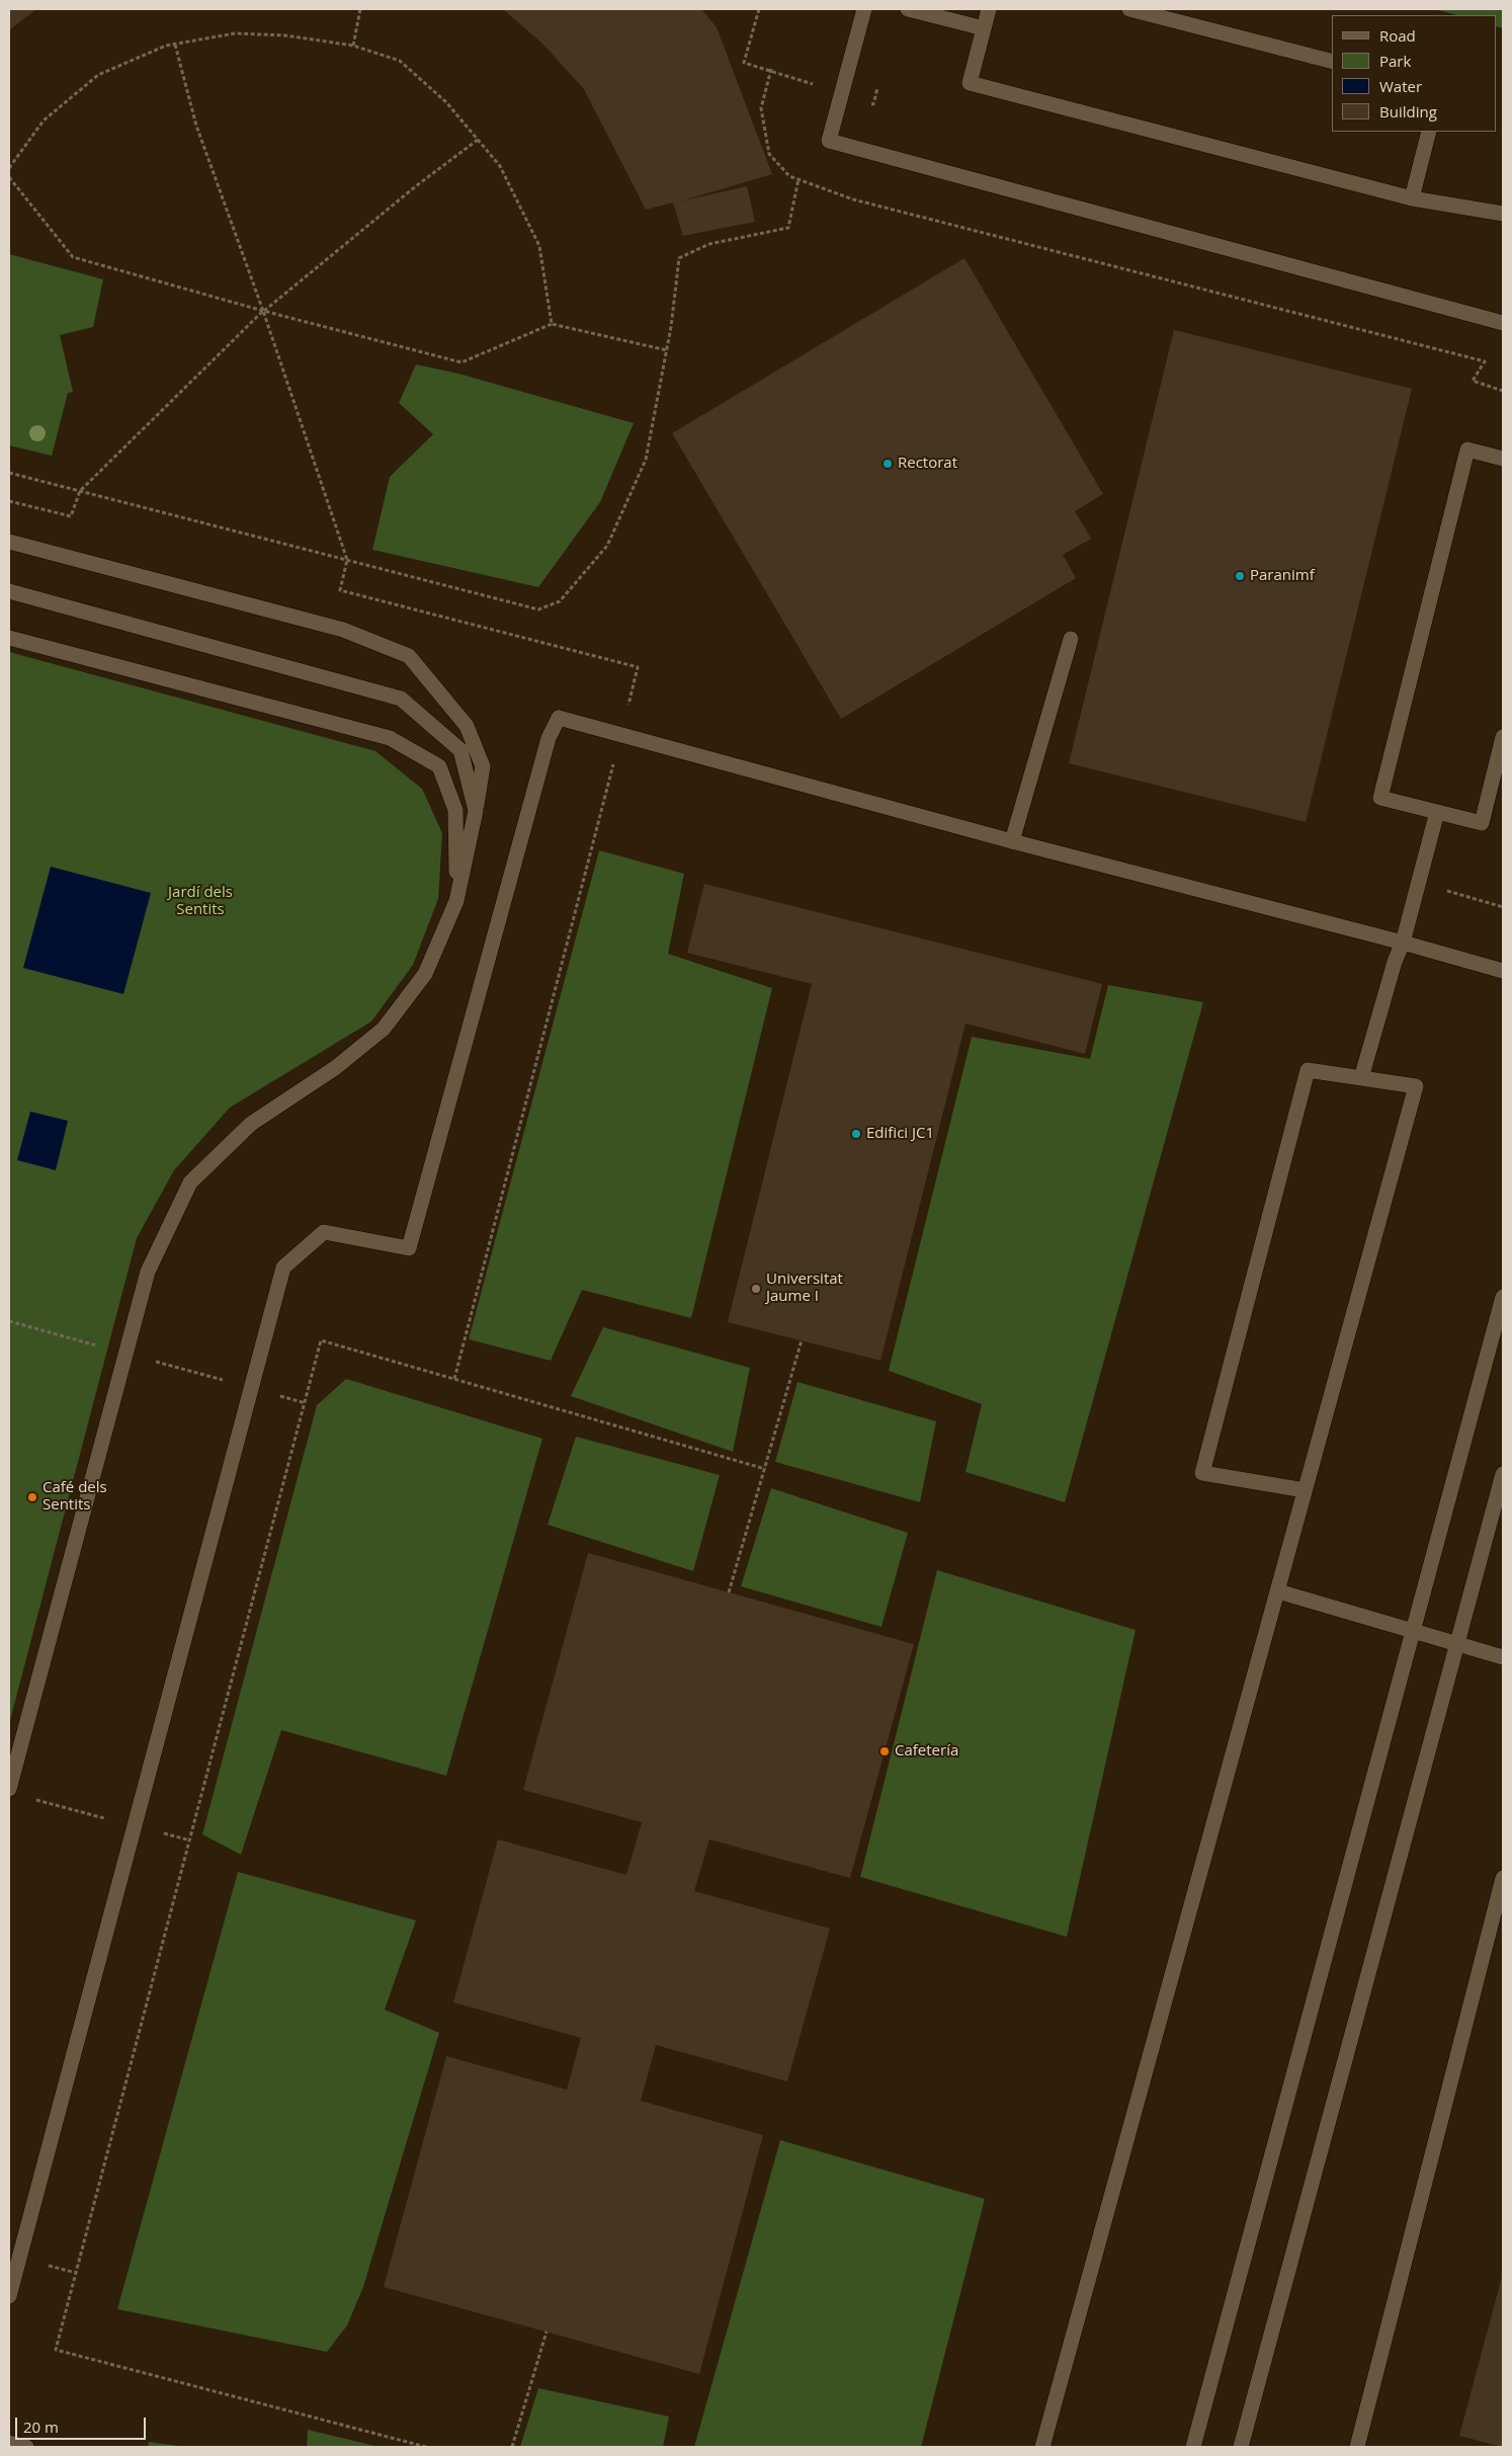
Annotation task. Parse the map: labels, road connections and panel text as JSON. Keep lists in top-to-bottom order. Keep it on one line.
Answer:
{"parks":["Jardí dels Sentits"],"places":["Rectorat","Paranimf","Edifici JC1","Universitat Jaume I","Café dels Sentits","Cafetería"],"legend":["Road","Park","Water","Building"],"scale_bar":"20 m"}
